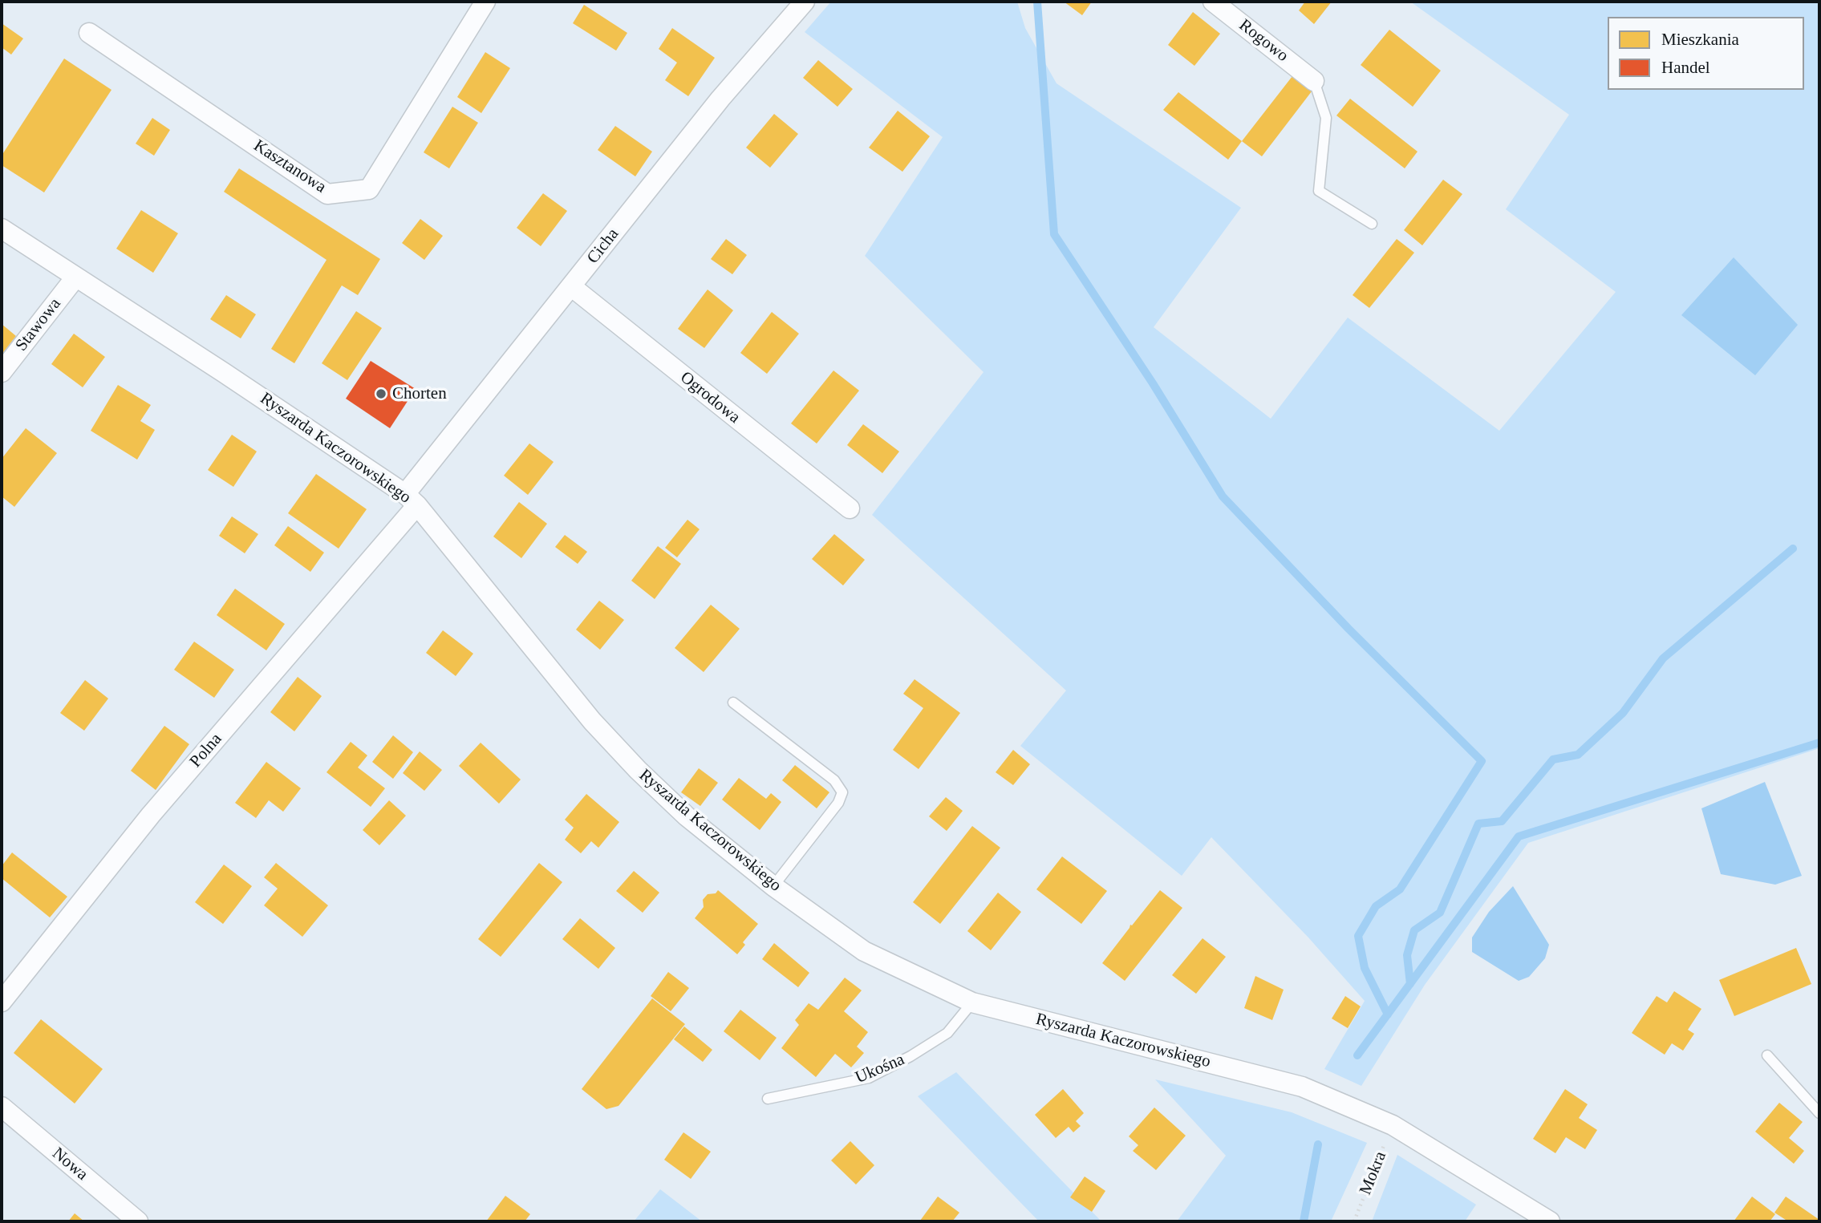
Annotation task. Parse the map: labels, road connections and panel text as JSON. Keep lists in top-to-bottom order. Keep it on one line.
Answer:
{"streets":{"street":["Rogowo","Kasztanowa","Cicha","Stawowa","Ogrodowa","Ryszarda Kaczorowskiego","Polna","Nowa"],"lane":["Ukośna"],"path":["Mokra"]},"crossings":[["Cicha","Ogrodowa"],["Cicha","Ryszarda Kaczorowskiego"],["Cicha","Polna"],["Stawowa","Ryszarda Kaczorowskiego"],["Ryszarda Kaczorowskiego","Polna"],["Ryszarda Kaczorowskiego","Ukośna"],["Ryszarda Kaczorowskiego","Mokra"]],"places":["Chorten"],"legend":["Mieszkania","Handel"]}
